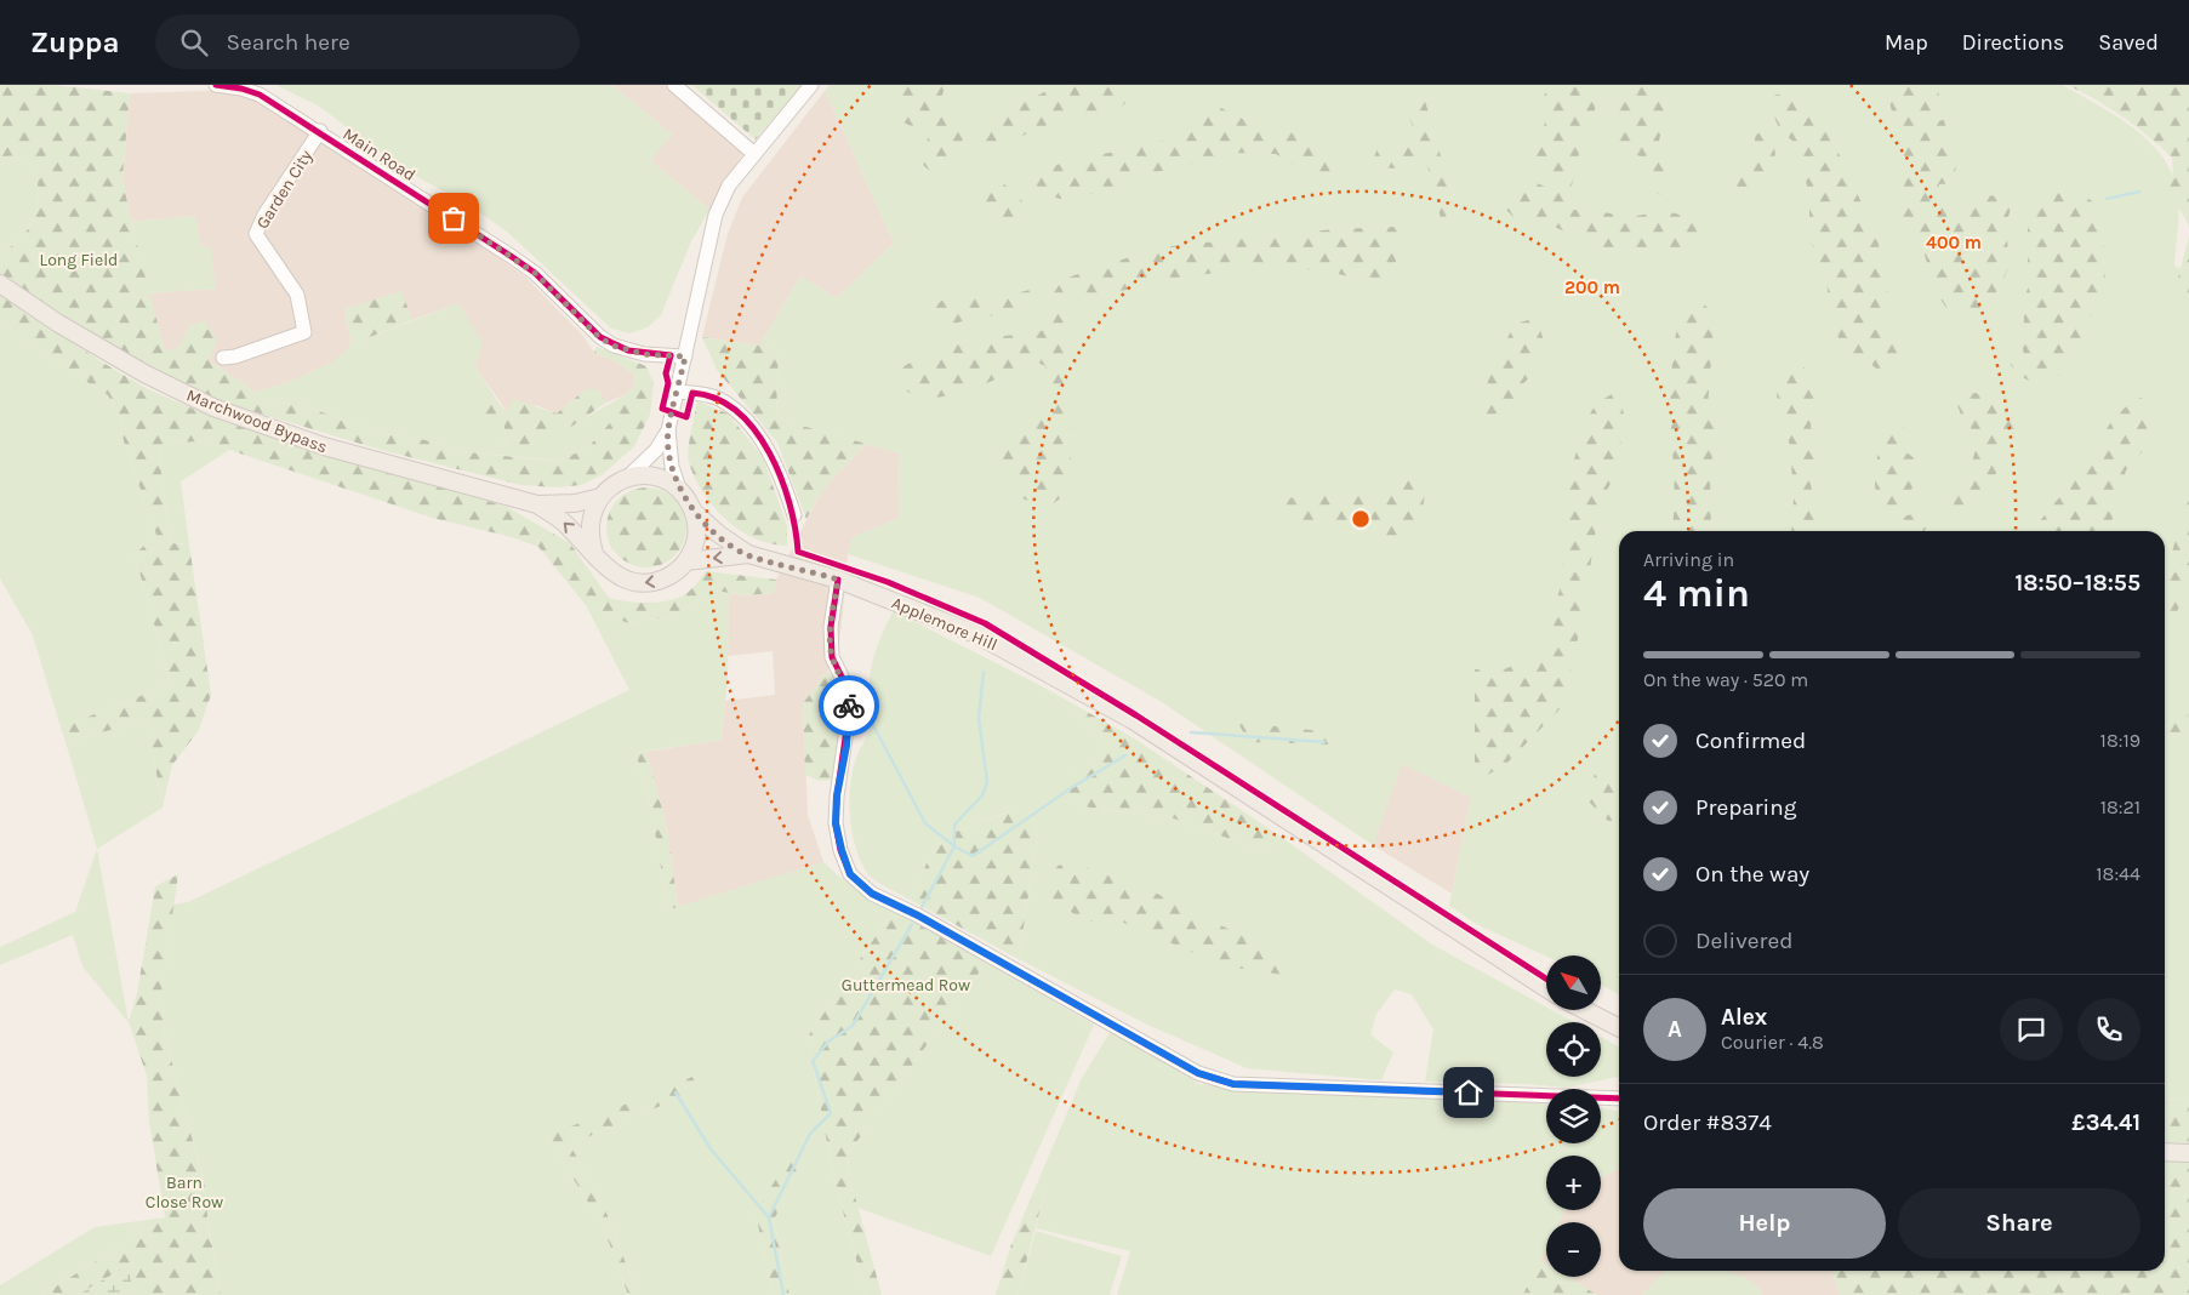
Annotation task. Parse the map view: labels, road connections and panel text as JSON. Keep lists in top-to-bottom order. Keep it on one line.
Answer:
{"streets":{"main road":["Marchwood Bypass","Applemore Hill"],"street":["Main Road","Garden City"]},"crossings":[["Main Road","Garden City"],["Marchwood Bypass","Applemore Hill"]],"parks":["Long Field","Guttermead Row","Barn Close Row"],"north":"top left","page":{"header":"Zuppa","search":"Search here","nav":["Map","Directions","Saved"],"heading":["4 min","Arriving in","18:50–18:55"],"panel":["Alex","Courier · 4.8","Order #8374","£34.41"],"bar":"On the way · 520 m","list":[["Confirmed","18:19"],["Preparing","18:21"],["On the way","18:44"],"Delivered"],"map_buttons":["+","−"],"round":"A","buttons":["Help","Share"]},"rings":["400 m","200 m"]}
